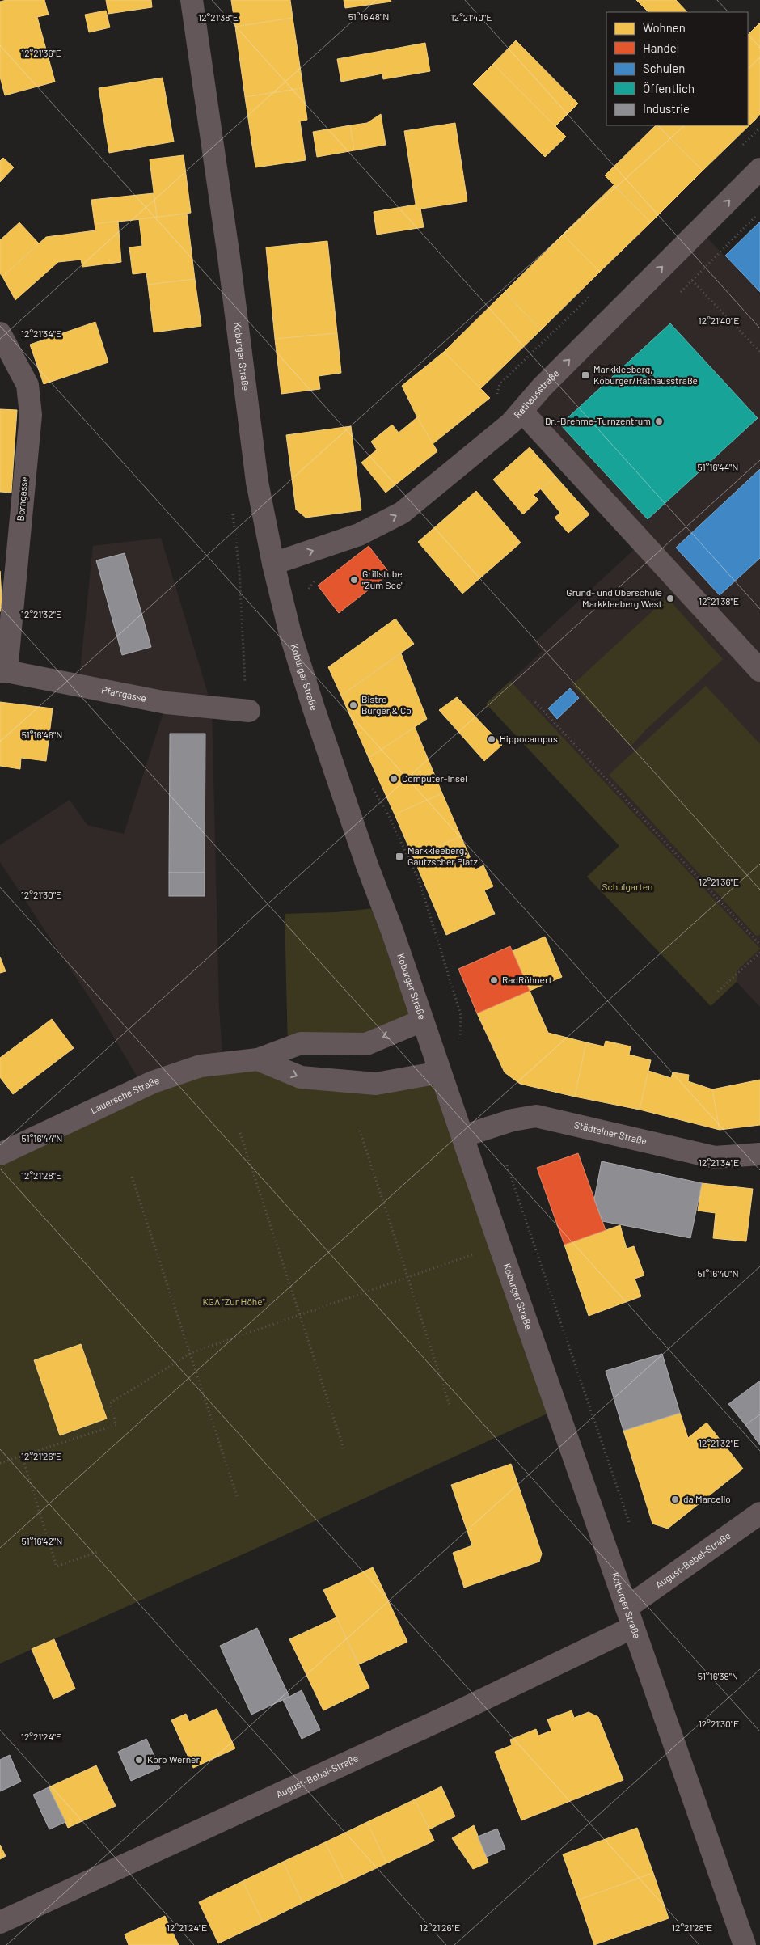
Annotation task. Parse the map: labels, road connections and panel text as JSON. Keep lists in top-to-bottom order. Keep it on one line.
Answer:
{"streets":{"main road":["Koburger Straße"],"street":["Rathausstraße","Borngasse","Pfarrgasse","Lauersche Straße","Städtelner Straße","August-Bebel-Straße"]},"crossings":[["Koburger Straße","Rathausstraße"],["Koburger Straße","Lauersche Straße"],["Koburger Straße","Städtelner Straße"],["Koburger Straße","August-Bebel-Straße"],["Borngasse","Pfarrgasse"]],"one_way":["Rathausstraße"],"parks":["Schulgarten","KGA \"Zur Höhe\""],"places":{"transit":["Markkleeberg, Koburger/Rathausstraße","Markkleeberg, Gautzscher Platz"],"other":["Dr.-Brehme-Turnzentrum","Grillstube \"Zum See\"","Grund- und Oberschule Markkleeberg West","Bistro Burger & Co","Hippocampus","Computer-Insel","RadRöhnert","da Marcello","Korb Werner"]},"legend":["Wohnen","Handel","Schulen","Öffentlich","Industrie"],"coordinates":["51°16'48\"N","12°21'38\"E","12°21'40\"E","12°21'36\"E","12°21'34\"E","51°16'44\"N","12°21'32\"E","51°16'46\"N","12°21'30\"E","12°21'28\"E","51°16'40\"N","12°21'26\"E","51°16'42\"N","51°16'38\"N","12°21'24\"E"]}
